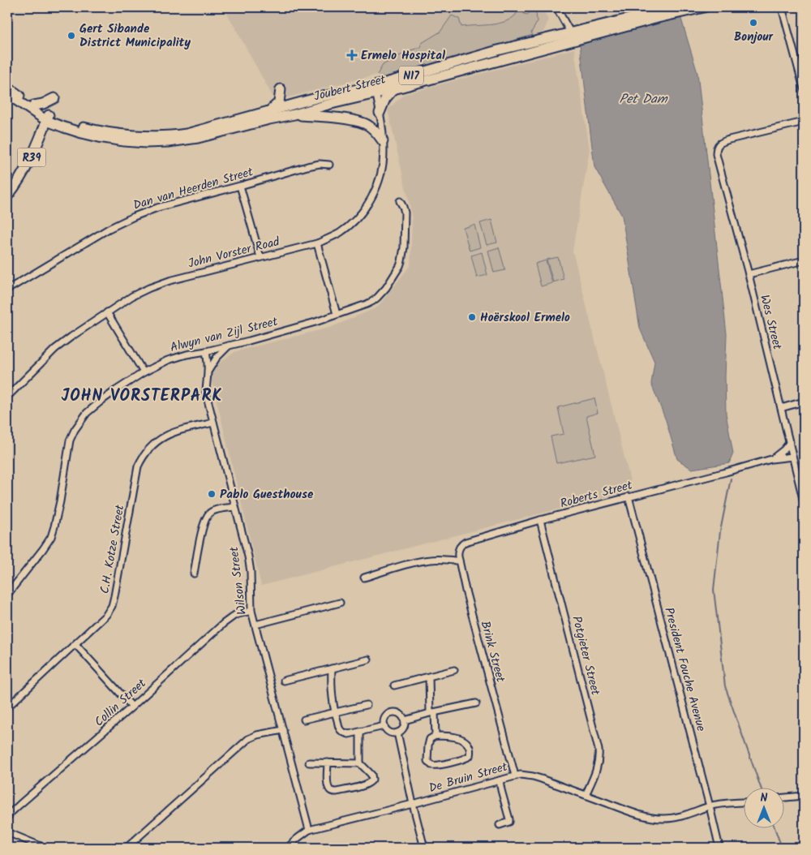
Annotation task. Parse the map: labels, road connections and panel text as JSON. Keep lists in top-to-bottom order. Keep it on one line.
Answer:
{"streets":{"main road":["N17","Joubert Street","R39"],"street":["Dan van Heerden Street","John Vorster Road","Wes Street","Alwyn van Zijl Street","Roberts Street","C.H. Kotze Street","Wilson Street","Brink Street","Potgieter Street","President Fouche Avenue","Collin Street","De Bruin Street"]},"crossings":[["N17","Joubert Street"],["N17","R39"],["Joubert Street","R39"],["Joubert Street","John Vorster Road"],["Wes Street","Roberts Street"],["Alwyn van Zijl Street","Wilson Street"],["Roberts Street","Brink Street"],["Roberts Street","Potgieter Street"],["Roberts Street","President Fouche Avenue"],["C.H. Kotze Street","Wilson Street"],["Wilson Street","Collin Street"],["Wilson Street","De Bruin Street"],["Brink Street","De Bruin Street"],["Potgieter Street","De Bruin Street"],["President Fouche Avenue","De Bruin Street"]],"districts":["JOHN VORSTERPARK"],"water":["Pet Dam"],"places":{"other":["Bonjour","Gert Sibande District Municipality","Hoërskool Ermelo","Pablo Guesthouse"],"health":["Ermelo Hospital"]},"north":"top"}
